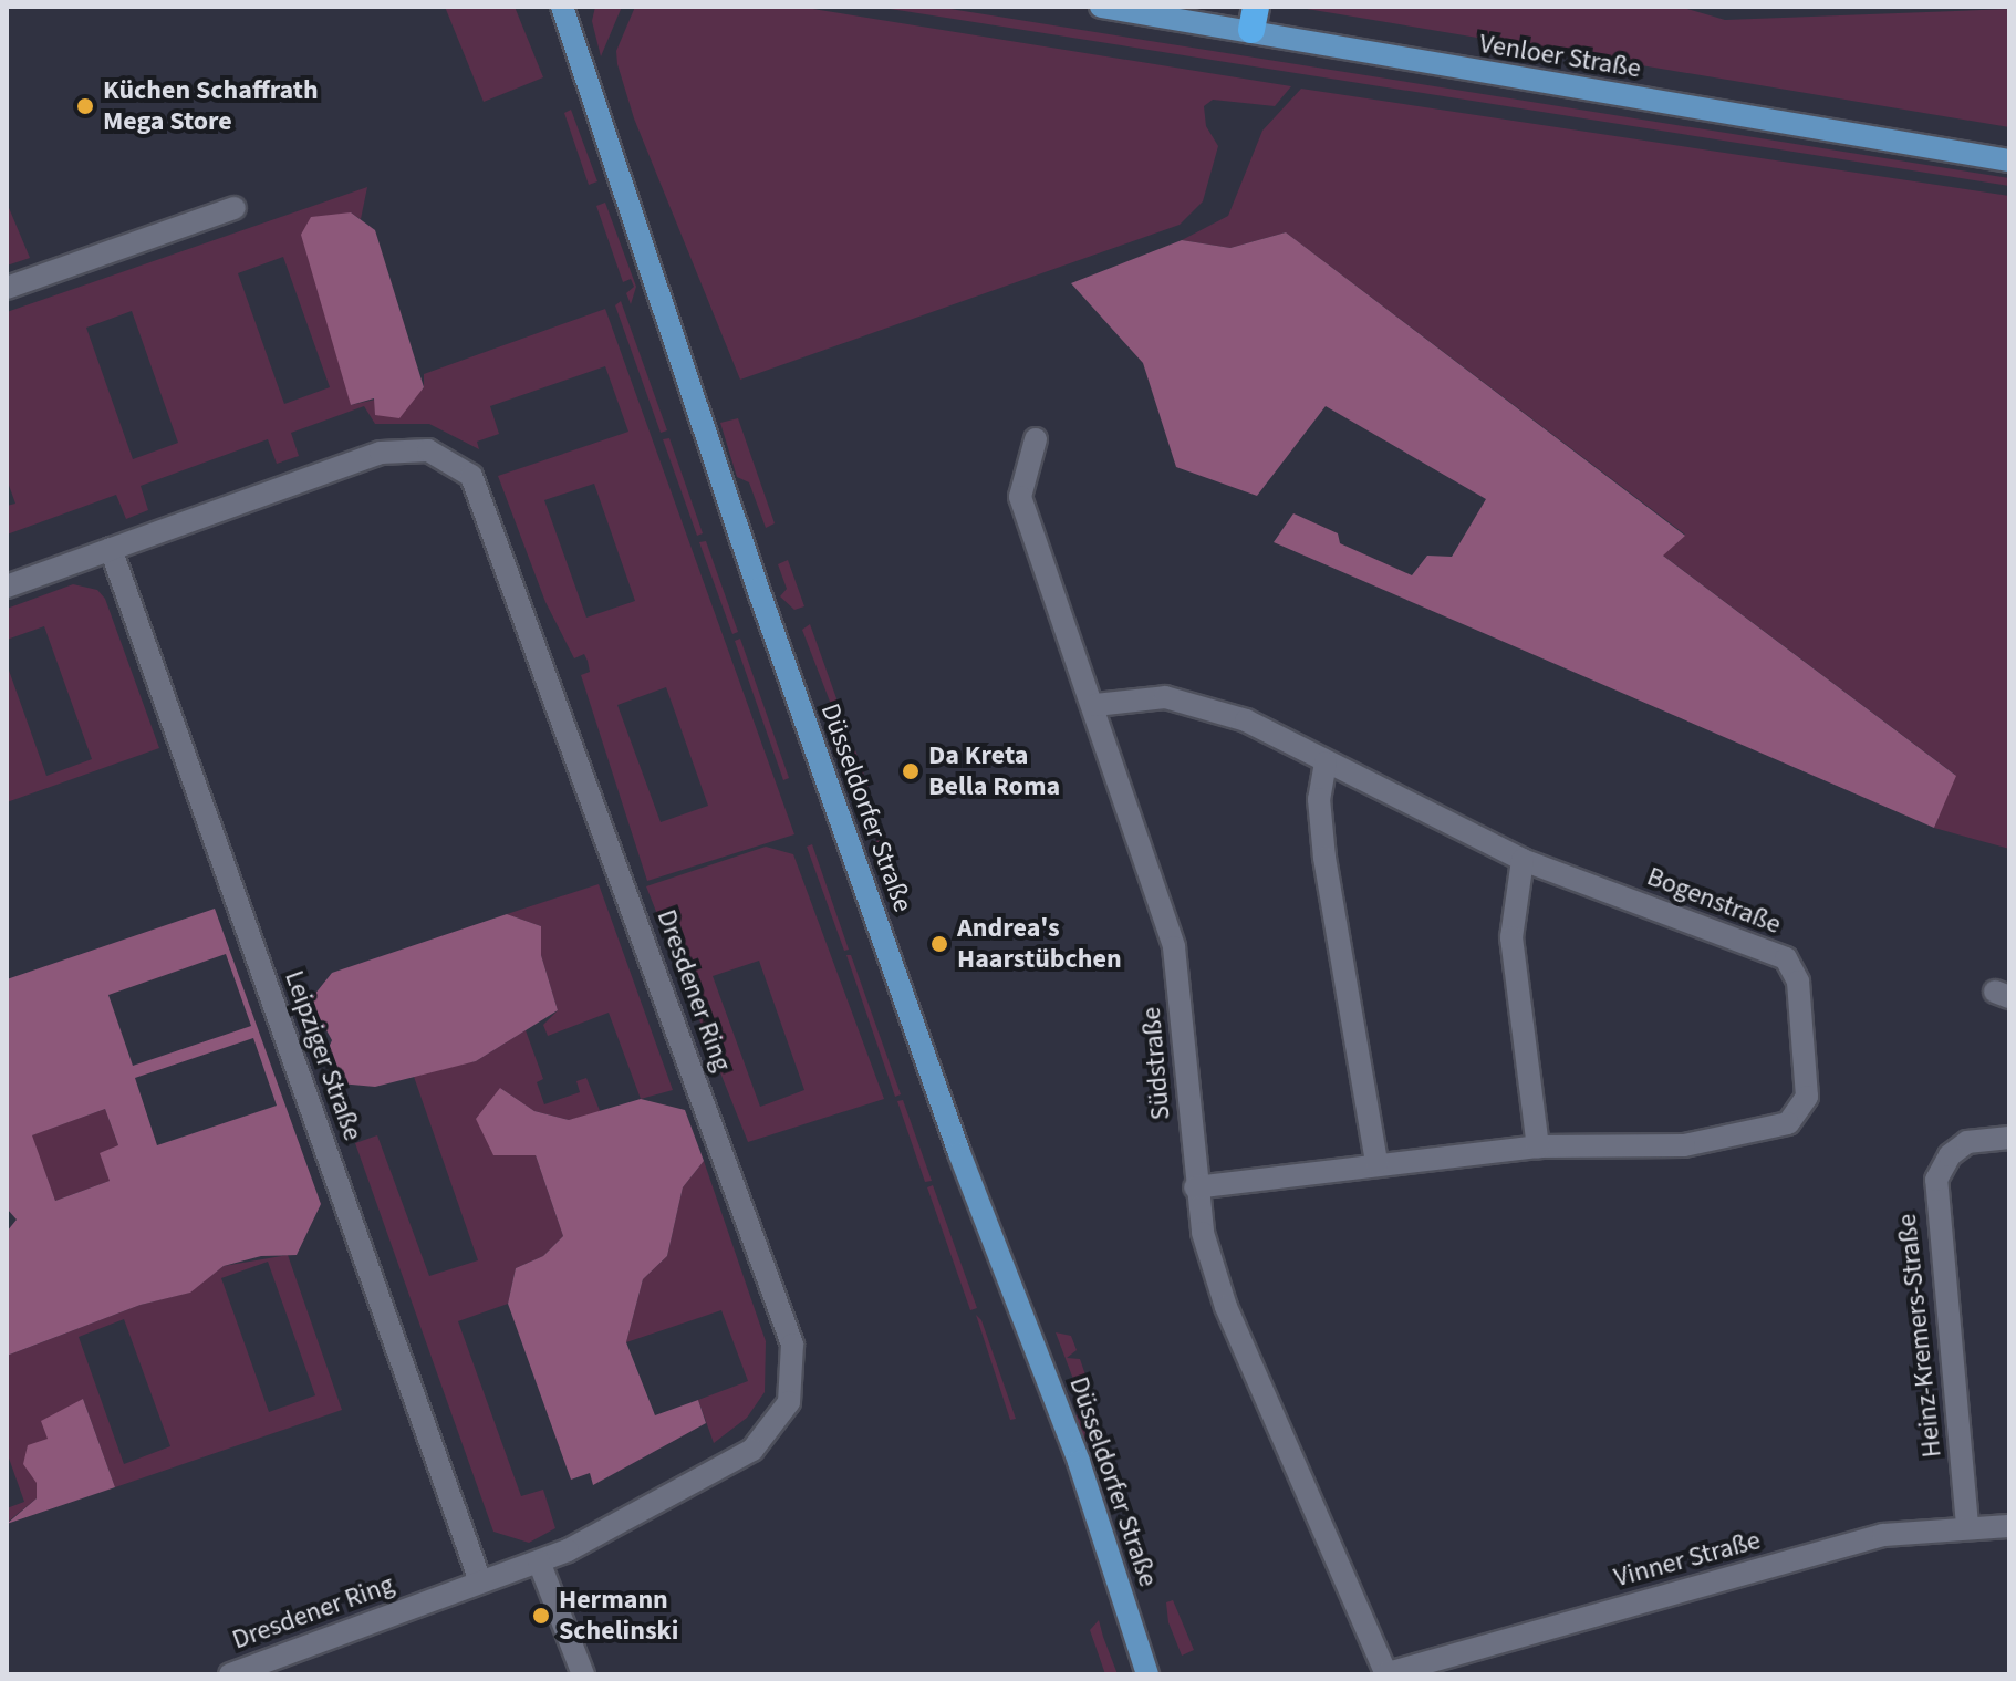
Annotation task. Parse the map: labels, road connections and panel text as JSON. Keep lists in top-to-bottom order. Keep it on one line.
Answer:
{"streets":{"main road":["Venloer Straße","Düsseldorfer Straße"],"street":["Bogenstraße","Dresdener Ring","Leipziger Straße","Südstraße","Heinz-Kremers-Straße","Vinner Straße"]},"crossings":[["Bogenstraße","Südstraße"],["Dresdener Ring","Leipziger Straße"],["Südstraße","Vinner Straße"],["Heinz-Kremers-Straße","Vinner Straße"]],"places":["Küchen Schaffrath Mega Store","Da Kreta Bella Roma","Andrea's Haarstübchen","Hermann Schelinski"]}
